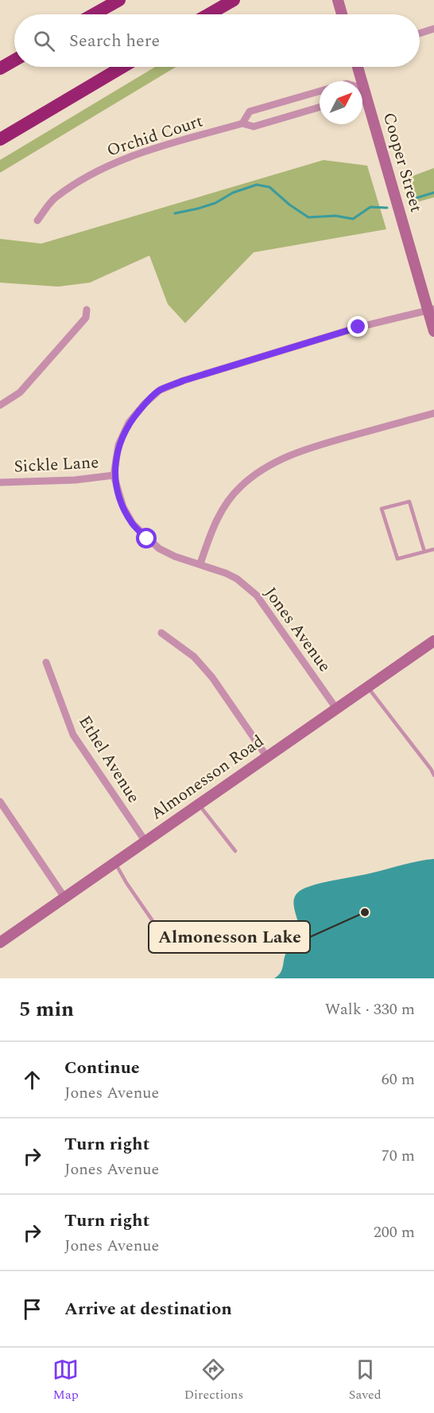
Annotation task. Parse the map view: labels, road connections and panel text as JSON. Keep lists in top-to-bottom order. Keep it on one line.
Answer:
{"streets":{"street":["Orchid Court","Cooper Street","Sickle Lane","Jones Avenue","Ethel Avenue","Almonesson Road"]},"crossings":[["Cooper Street","Jones Avenue"],["Sickle Lane","Jones Avenue"],["Jones Avenue","Almonesson Road"],["Ethel Avenue","Almonesson Road"]],"places":["Almonesson Lake"],"north":"top right","page":{"search":"Search here","heading":["5 min","Walk · 330 m"],"list":[["Continue","Jones Avenue","60 m"],["Turn right","Jones Avenue","70 m"],["Turn right","Jones Avenue","200 m"],"Arrive at destination"],"nav":["Map","Directions","Saved"]}}
